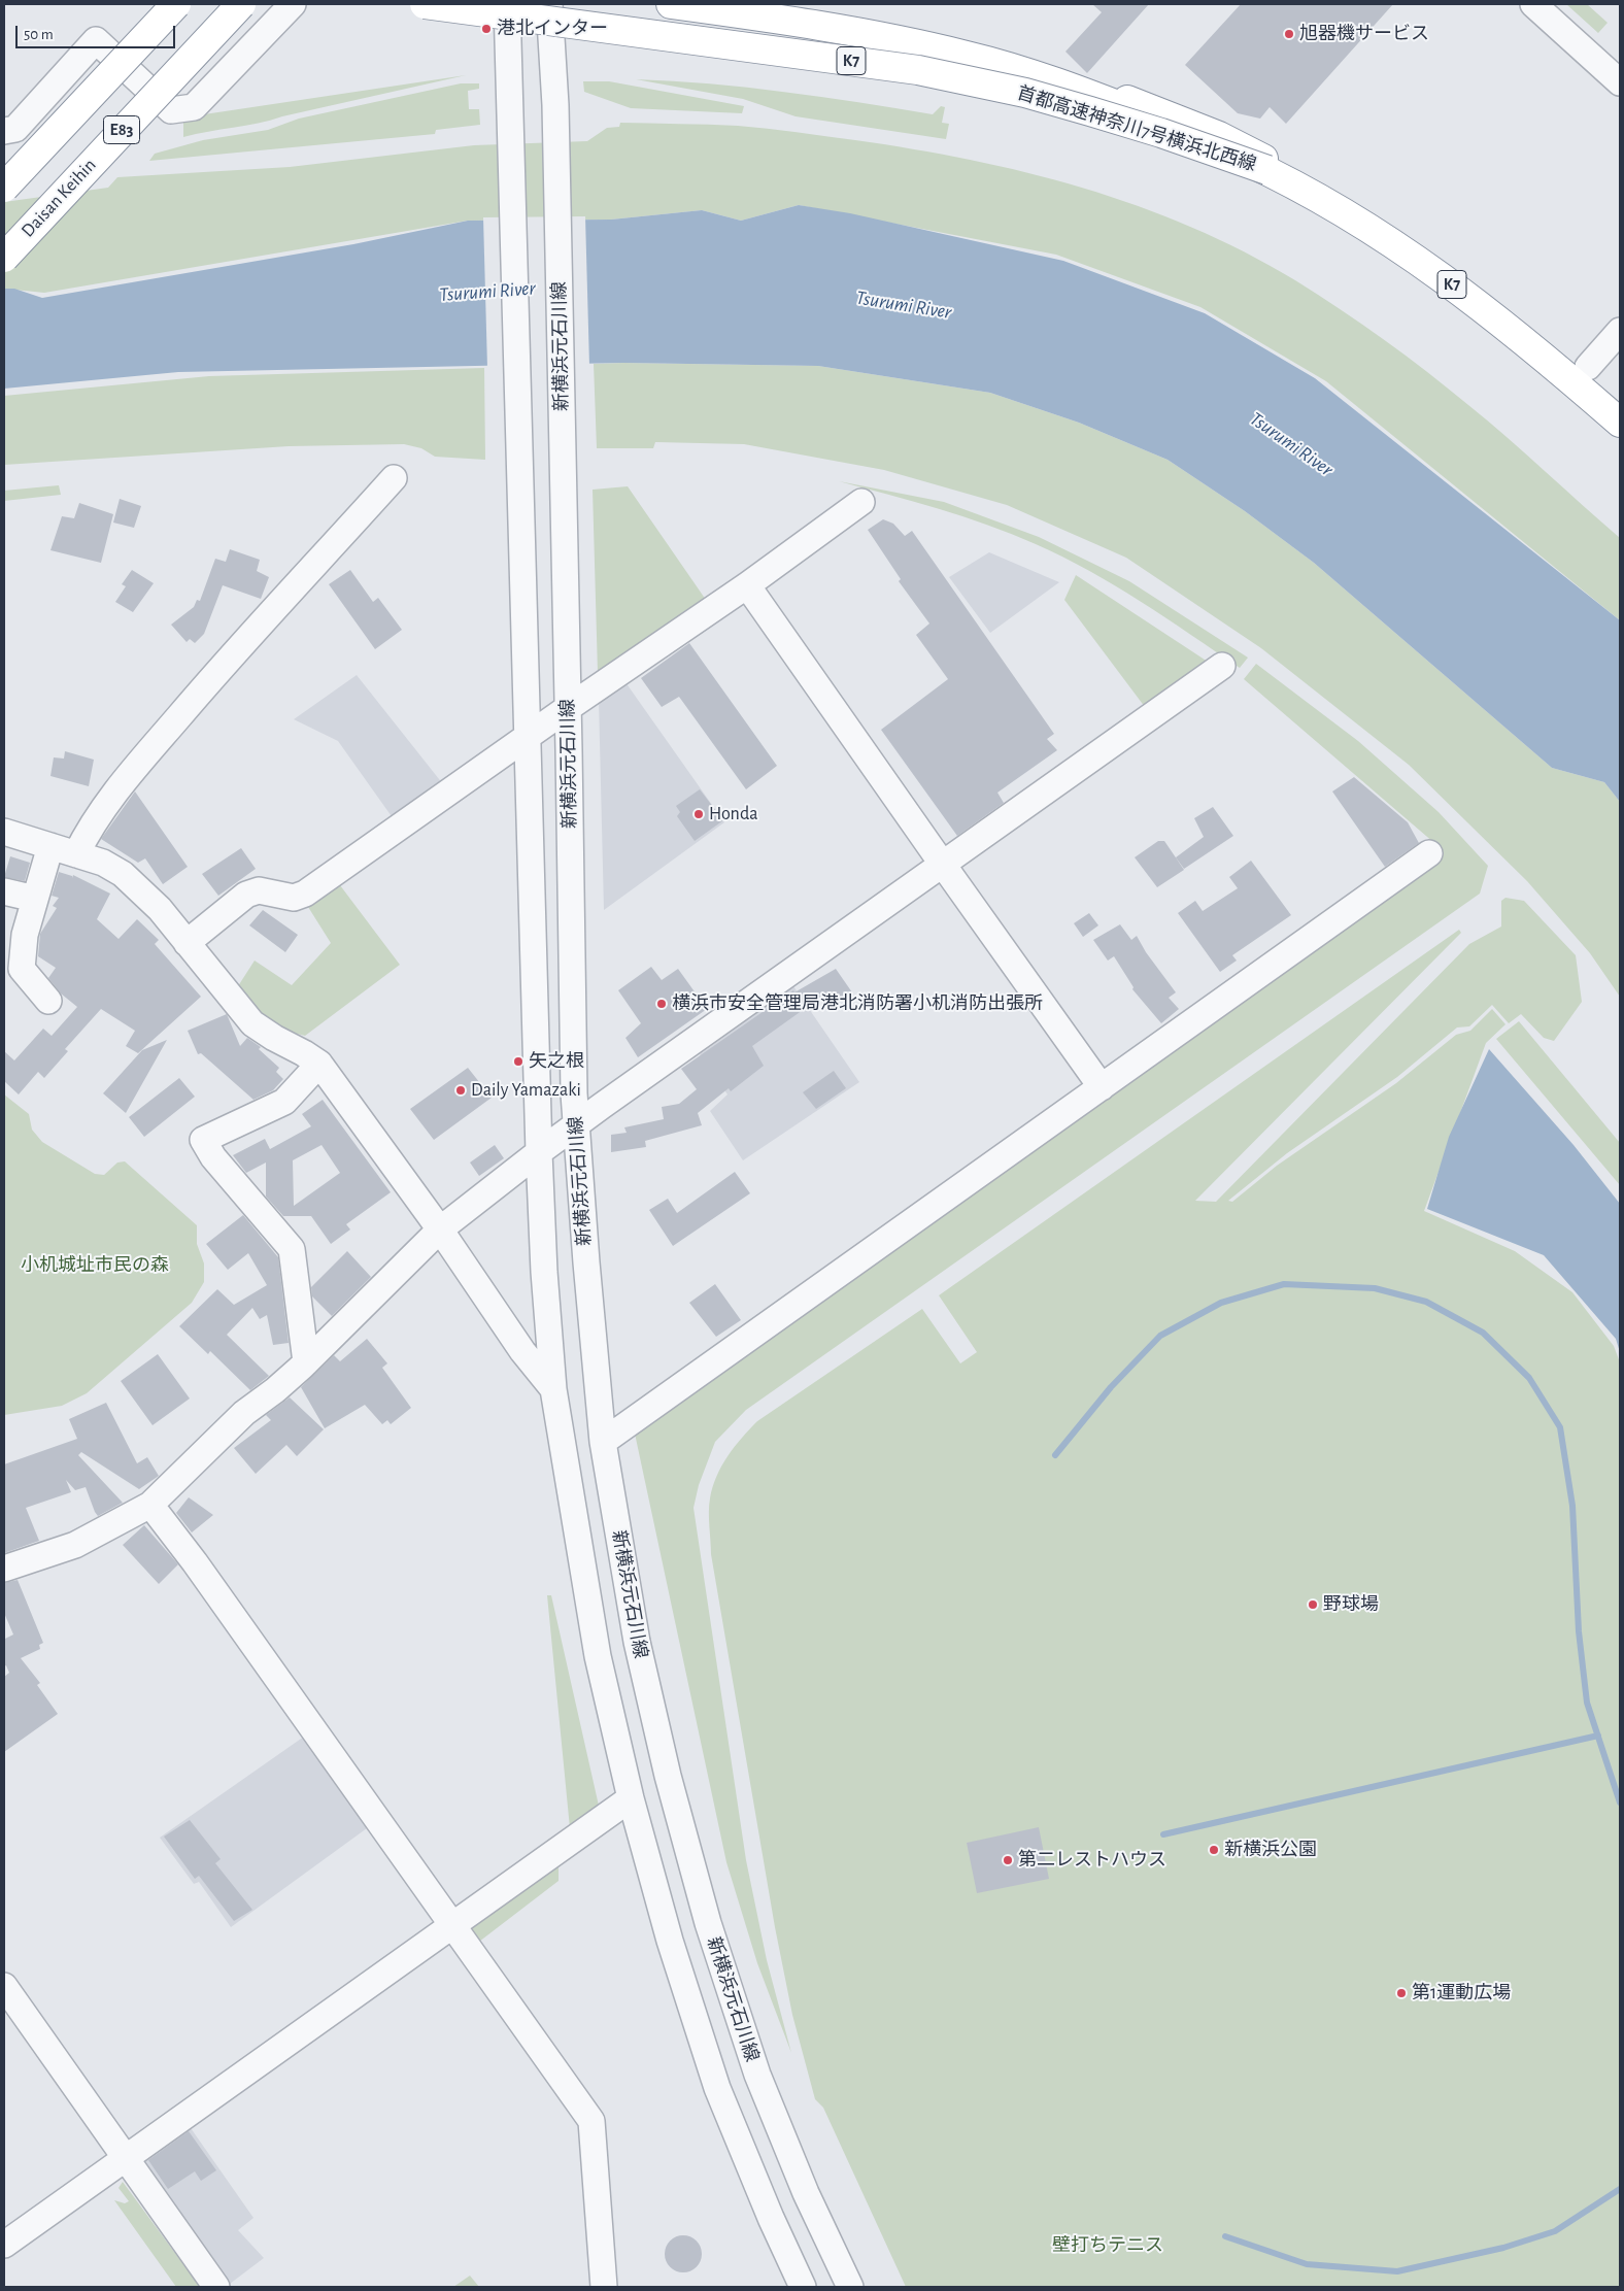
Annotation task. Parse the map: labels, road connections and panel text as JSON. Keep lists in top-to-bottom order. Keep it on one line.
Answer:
{"streets":{"highway":["K7","首都高速神奈川7号横浜北西線","E83","Daisan Keihin"],"street":["新横浜元石川線"]},"crossings":[["K7","首都高速神奈川7号横浜北西線"]],"water":["Tsurumi River"],"parks":["小机城址市民の森","壁打ちテニス"],"places":["港北インター","旭器機サービス","Honda","横浜市安全管理局港北消防署小机消防出張所","矢之根","Daily Yamazaki","野球場","新横浜公園","第二レストハウス","第1運動広場"],"scale_bar":"50 m"}
